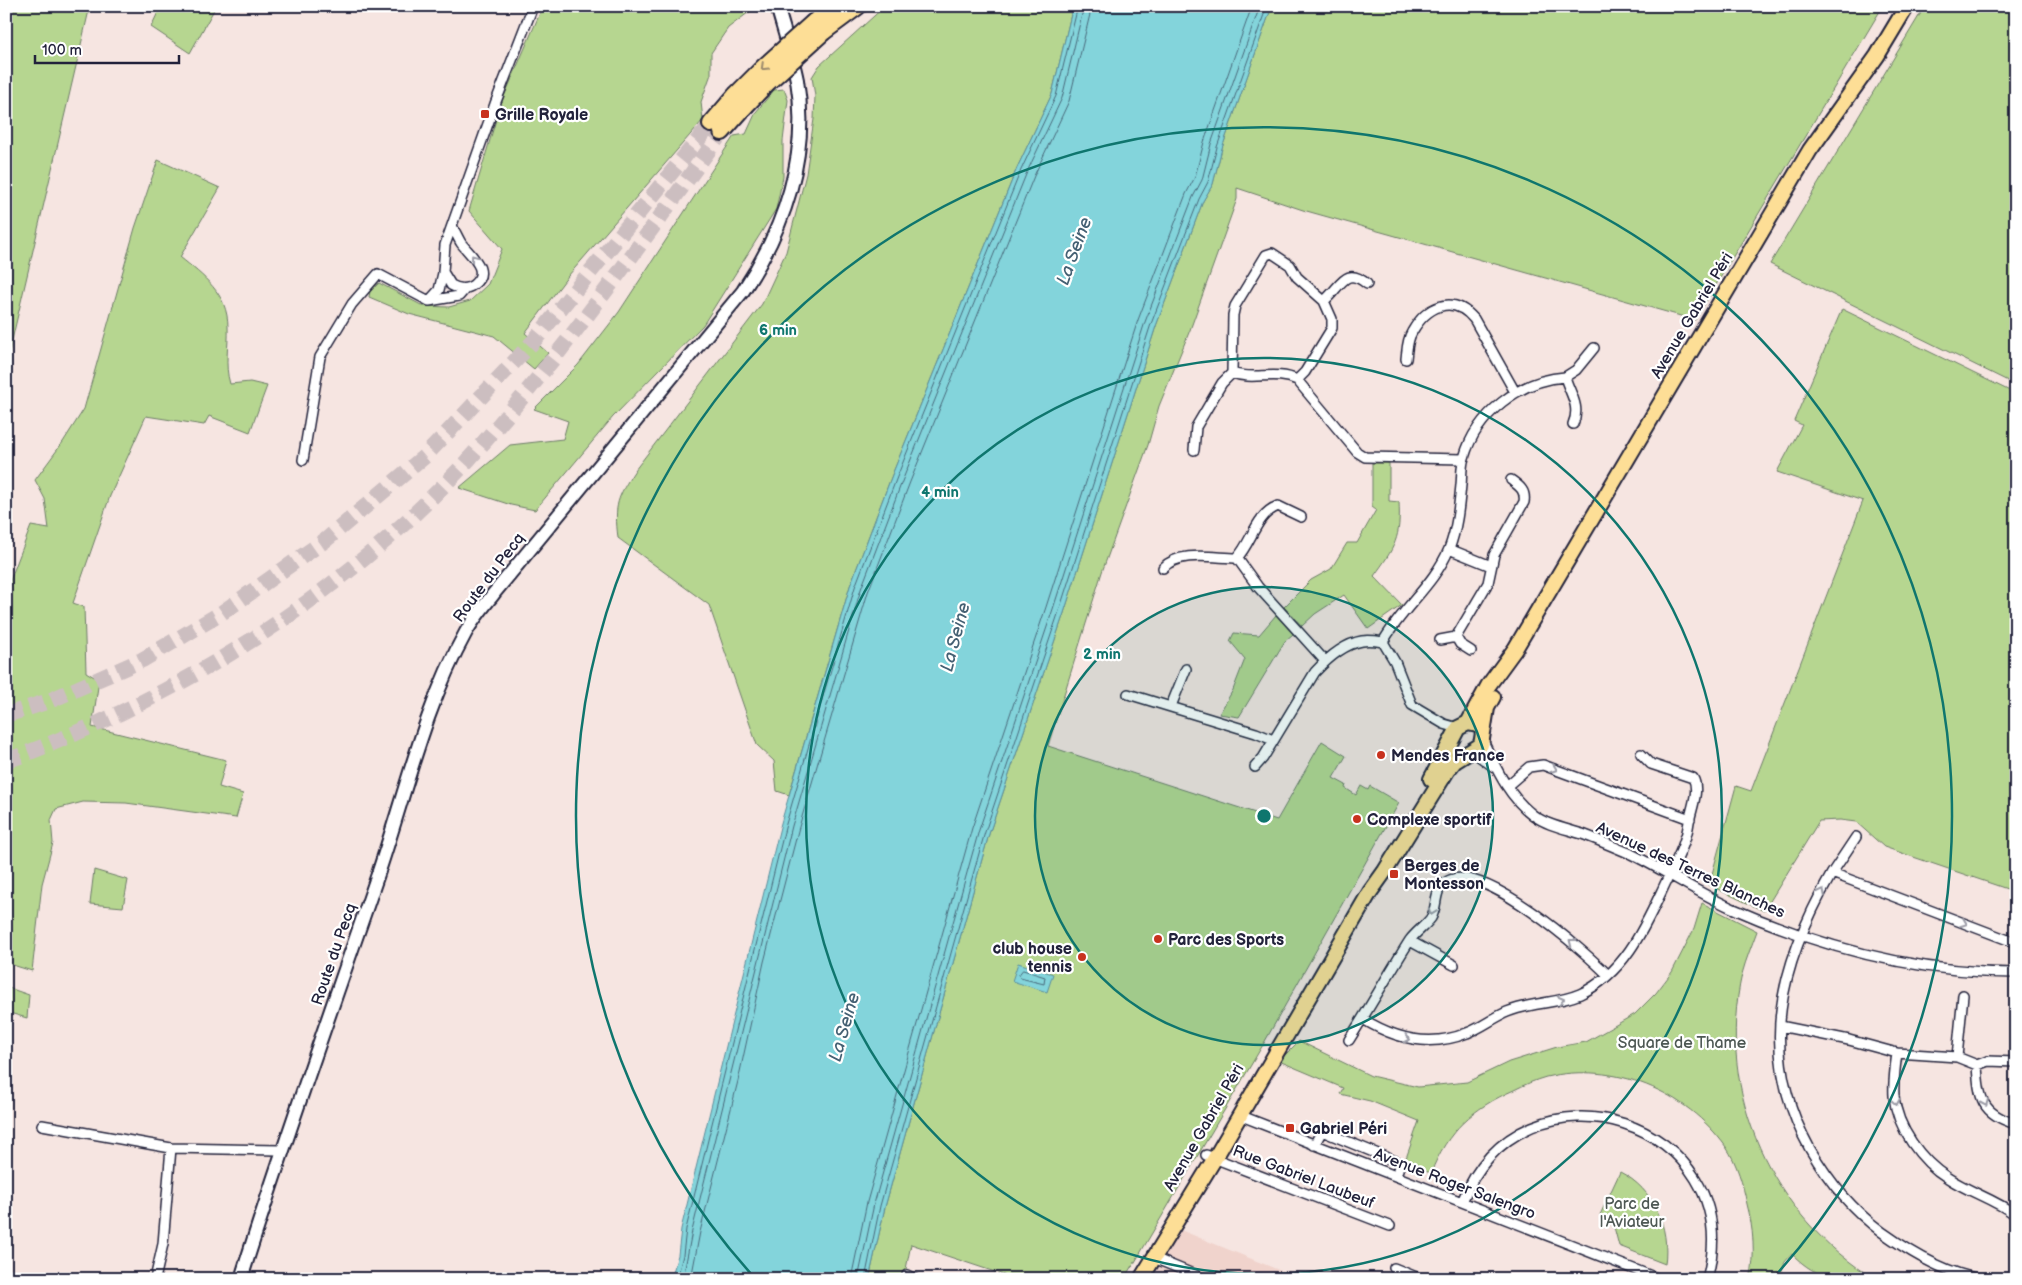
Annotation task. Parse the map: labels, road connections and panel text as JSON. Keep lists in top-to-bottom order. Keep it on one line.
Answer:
{"streets":{"main road":["Avenue Gabriel Péri","Route du Pecq"],"street":["Avenue des Terres Blanches","Rue Gabriel Laubeuf","Avenue Roger Salengro"]},"crossings":[["Avenue Gabriel Péri","Avenue des Terres Blanches"],["Avenue Gabriel Péri","Rue Gabriel Laubeuf"],["Avenue Gabriel Péri","Avenue Roger Salengro"]],"water":["La Seine"],"parks":["Square de Thame","Parc de l'Aviateur"],"places":{"transit":["Grille Royale","Berges de Montesson","Gabriel Péri"],"other":["Mendes France","Complexe sportif","Parc des Sports","club house tennis"]},"scale_bar":"100 m","rings":["6 min","4 min","2 min"]}
